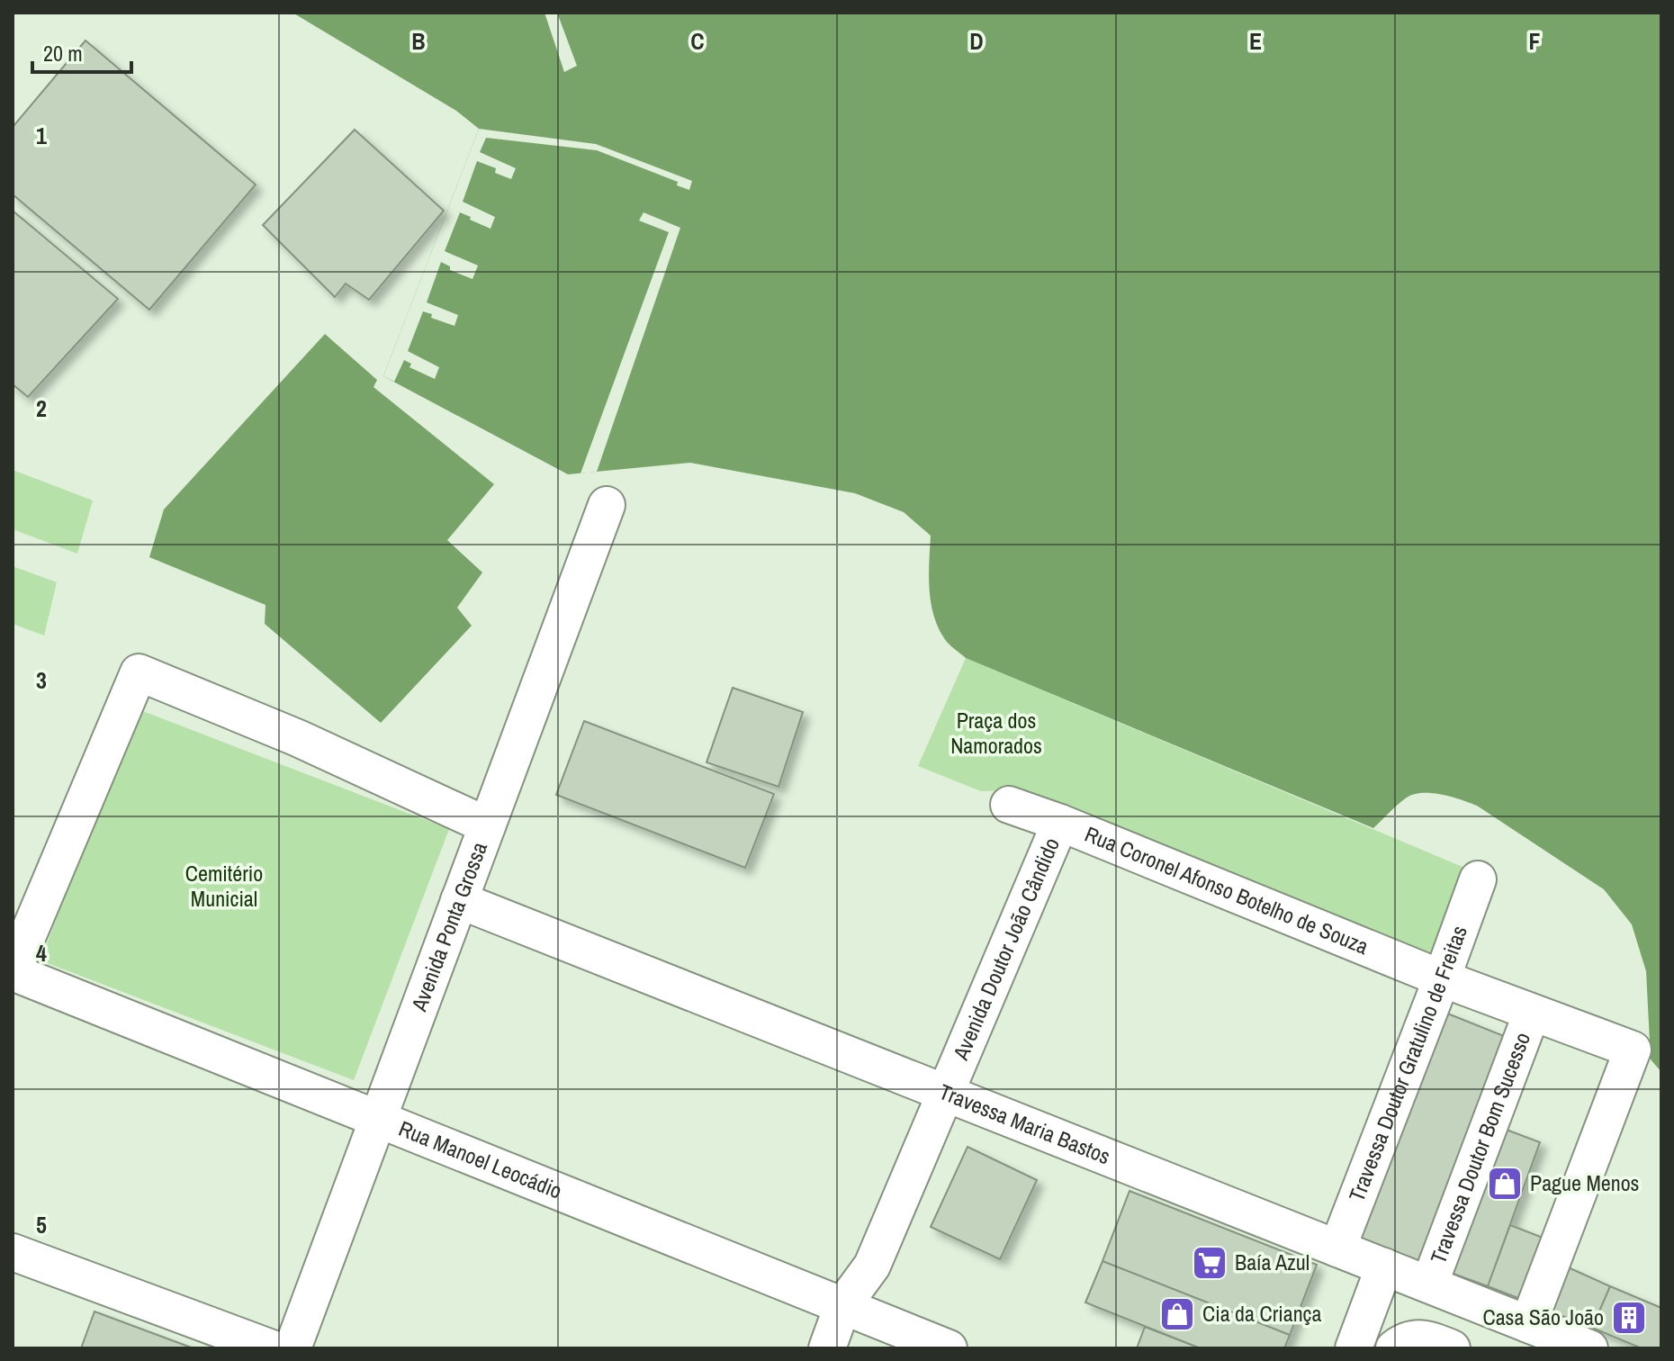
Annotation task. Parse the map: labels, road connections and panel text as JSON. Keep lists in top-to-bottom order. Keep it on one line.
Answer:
{"streets":{"street":["Rua Coronel Afonso Botelho de Souza","Avenida Ponta Grossa","Avenida Doutor João Cândido","Travessa Doutor Gratulino de Freitas","Travessa Maria Bastos","Travessa Doutor Bom Sucesso","Rua Manoel Leocádio"]},"crossings":[["Rua Coronel Afonso Botelho de Souza","Avenida Doutor João Cândido"],["Rua Coronel Afonso Botelho de Souza","Travessa Doutor Gratulino de Freitas"],["Rua Coronel Afonso Botelho de Souza","Travessa Maria Bastos"],["Rua Coronel Afonso Botelho de Souza","Travessa Doutor Bom Sucesso"],["Avenida Ponta Grossa","Travessa Maria Bastos"],["Avenida Ponta Grossa","Rua Manoel Leocádio"],["Avenida Doutor João Cândido","Travessa Maria Bastos"],["Avenida Doutor João Cândido","Rua Manoel Leocádio"],["Travessa Doutor Gratulino de Freitas","Travessa Maria Bastos"],["Travessa Maria Bastos","Travessa Doutor Bom Sucesso"]],"parks":["Praça dos Namorados","Cemitério Municial"],"places":{"shop":["Pague Menos","Cia da Criança"],"supermarket":["Baía Azul"],"building":["Casa São João"]},"scale_bar":"20 m","grid":{"columns":["B","C","D","E","F"],"rows":["1","2","3","4","5"]}}
